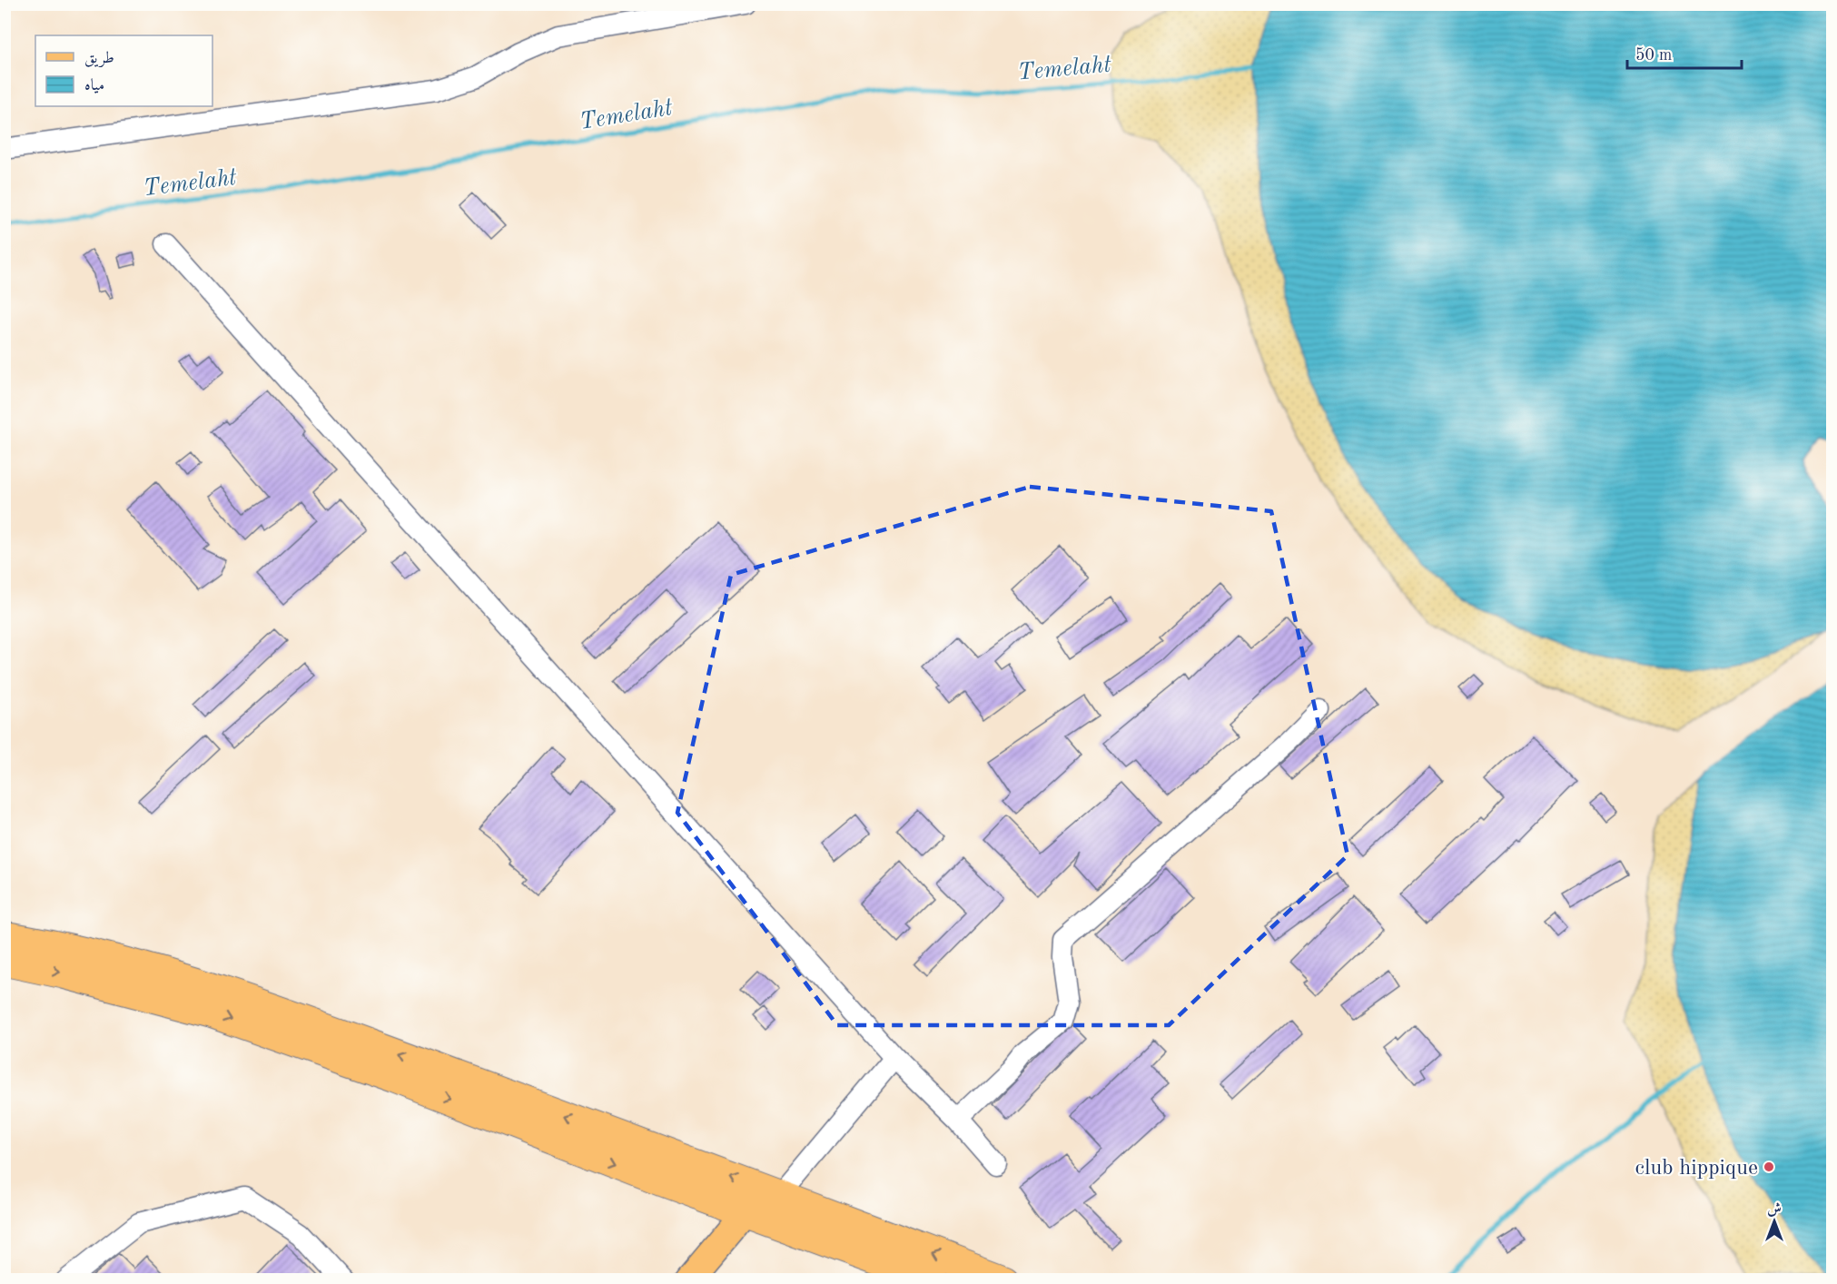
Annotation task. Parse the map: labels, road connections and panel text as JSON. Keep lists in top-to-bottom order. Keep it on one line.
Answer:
{"water":["Temelaht"],"places":["club hippique"],"legend":["طريق","مياه"],"scale_bar":"50 m","north":"top"}
